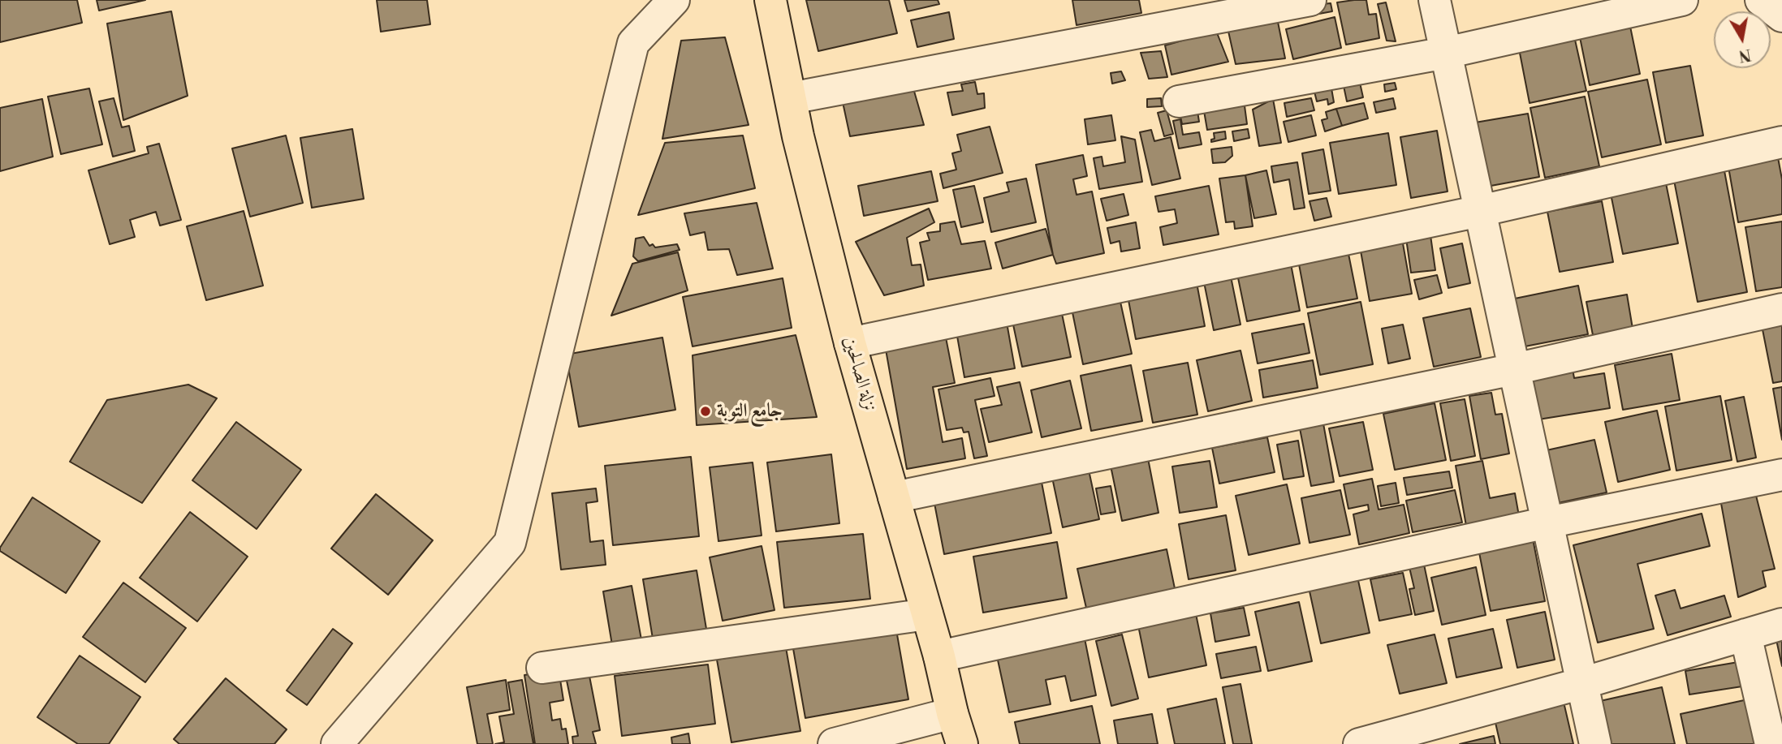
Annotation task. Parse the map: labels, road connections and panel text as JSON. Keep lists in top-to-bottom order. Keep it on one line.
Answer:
{"streets":{"main road":["نزلة الصالحين"]},"places":["جامع التوبة"],"north":"bottom"}
